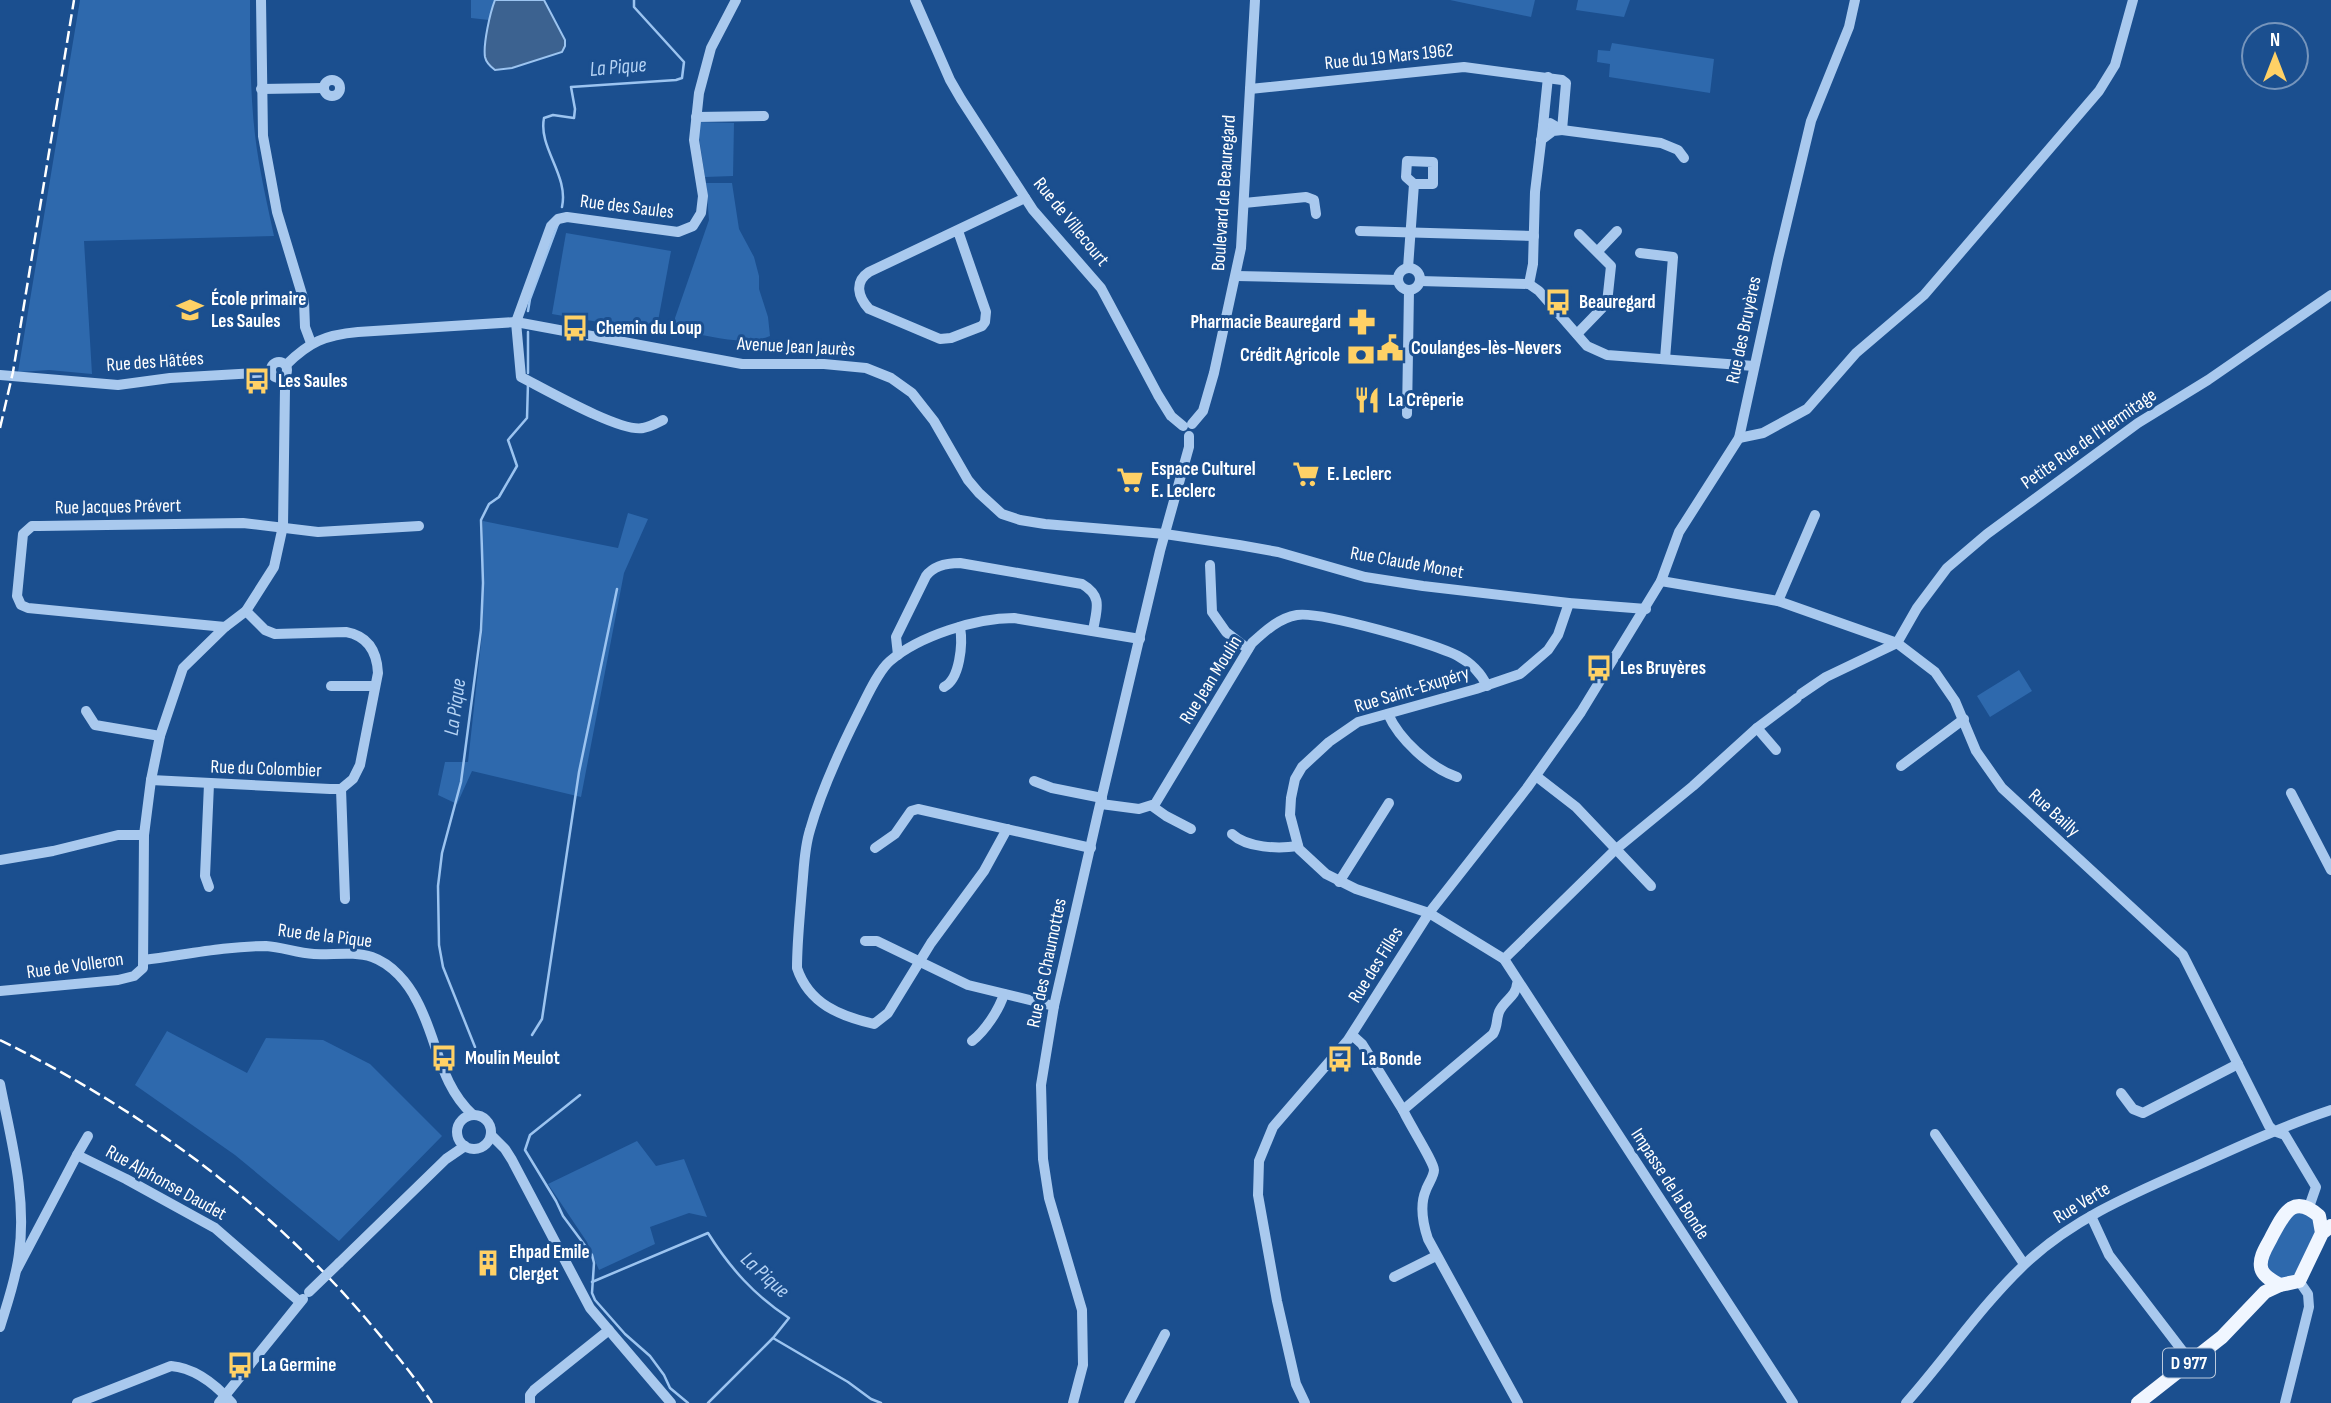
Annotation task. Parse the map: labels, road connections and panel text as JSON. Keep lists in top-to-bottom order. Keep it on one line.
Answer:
{"streets":{"main road":["D 977"],"street":["Rue du 19 Mars 1962","Boulevard de Beauregard","Rue des Saules","Rue de Villecourt","Rue des Bruyères","Avenue Jean Jaurès","Rue des Hâtées","Petite Rue de l'Hermitage","Rue Jacques Prévert","Rue Claude Monet","Rue Jean Moulin","Rue Saint-Exupéry","Rue du Colombier","Rue Bailly","Rue de la Pique","Rue des Chaumottes","Rue des Filles","Rue de Volleron","Rue Alphonse Daudet","Impasse de la Bonde","Rue Verte"]},"crossings":[["Rue du 19 Mars 1962","Boulevard de Beauregard"],["Boulevard de Beauregard","Rue de Villecourt"],["Boulevard de Beauregard","Avenue Jean Jaurès"],["Boulevard de Beauregard","Rue Claude Monet"],["Boulevard de Beauregard","Rue des Chaumottes"],["Rue des Saules","Avenue Jean Jaurès"],["Rue des Bruyères","Rue Bailly"],["Rue des Bruyères","Rue des Filles"],["Avenue Jean Jaurès","Rue des Hâtées"],["Avenue Jean Jaurès","Rue Claude Monet"],["Avenue Jean Jaurès","Rue des Chaumottes"],["Petite Rue de l'Hermitage","Rue Bailly"],["Rue Claude Monet","Rue Saint-Exupéry"],["Rue Claude Monet","Rue des Chaumottes"],["Rue Claude Monet","Rue des Filles"],["Rue Jean Moulin","Rue Saint-Exupéry"],["Rue Bailly","Rue des Filles"],["Rue Bailly","Rue Verte"],["Rue de la Pique","Rue de Volleron"]],"water":["La Pique"],"places":{"bus stop":["Beauregard","Chemin du Loup","Les Saules","Les Bruyères","Moulin Meulot","La Bonde","La Germine"],"school or university":["École primaire Les Saules"],"pharmacy":["Pharmacie Beauregard"],"public building":["Coulanges-lès-Nevers"],"bank":["Crédit Agricole"],"restaurant":["La Crêperie"],"supermarket":["E. Leclerc","Espace Culturel E. Leclerc"],"building":["Ehpad Emile Clerget"]},"north":"top"}
